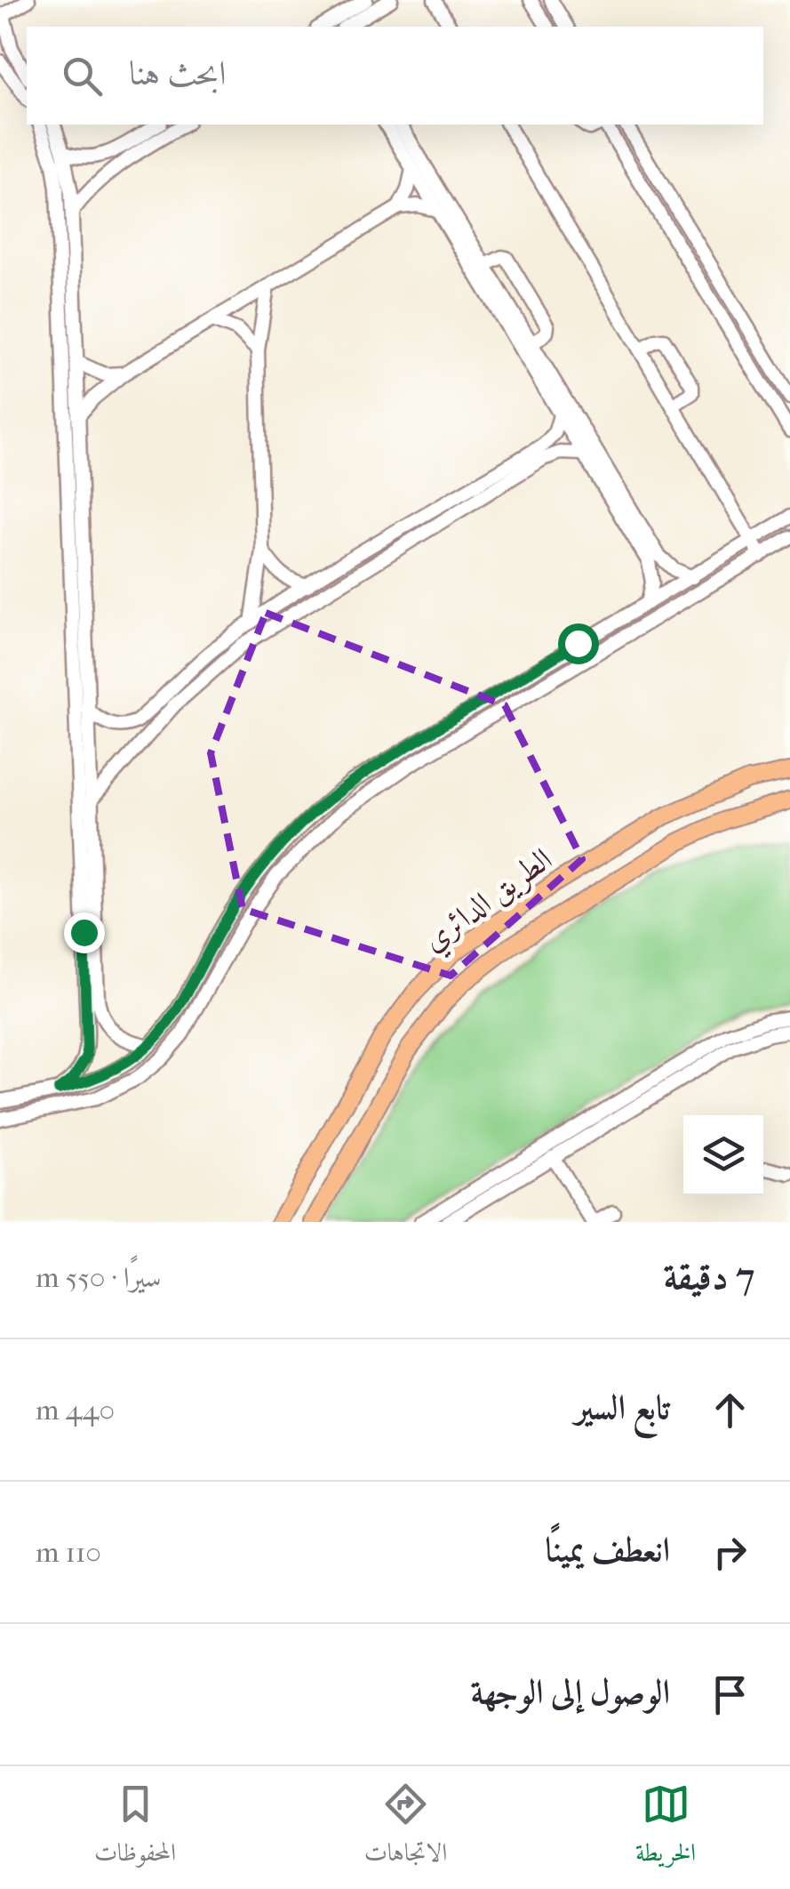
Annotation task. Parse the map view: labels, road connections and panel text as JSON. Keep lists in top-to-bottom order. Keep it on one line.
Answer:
{"streets":{"main road":["الطريق الدائري"]},"page":{"search":"ابحث هنا","heading":["7 دقيقة","سيرًا · 550 m"],"list":[["تابع السير","440 m"],["انعطف يمينًا","110 m"],"الوصول إلى الوجهة"],"nav":["الخريطة","الاتجاهات","المحفوظات"]}}
